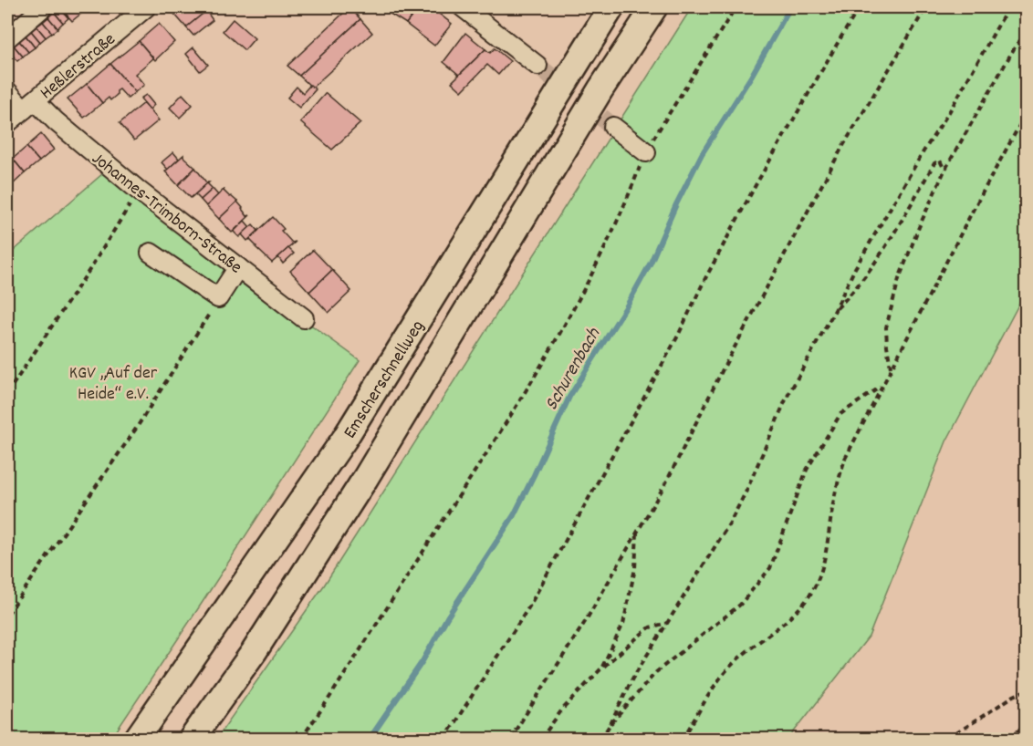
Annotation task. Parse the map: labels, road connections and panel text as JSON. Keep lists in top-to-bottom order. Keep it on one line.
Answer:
{"streets":{"highway":["Emscherschnellweg"],"street":["Heßlerstraße","Johannes-Trimborn-Straße"]},"crossings":[["Heßlerstraße","Johannes-Trimborn-Straße"]],"water":["Schurenbach"],"parks":["KGV „Auf der Heide“ e.V."]}
